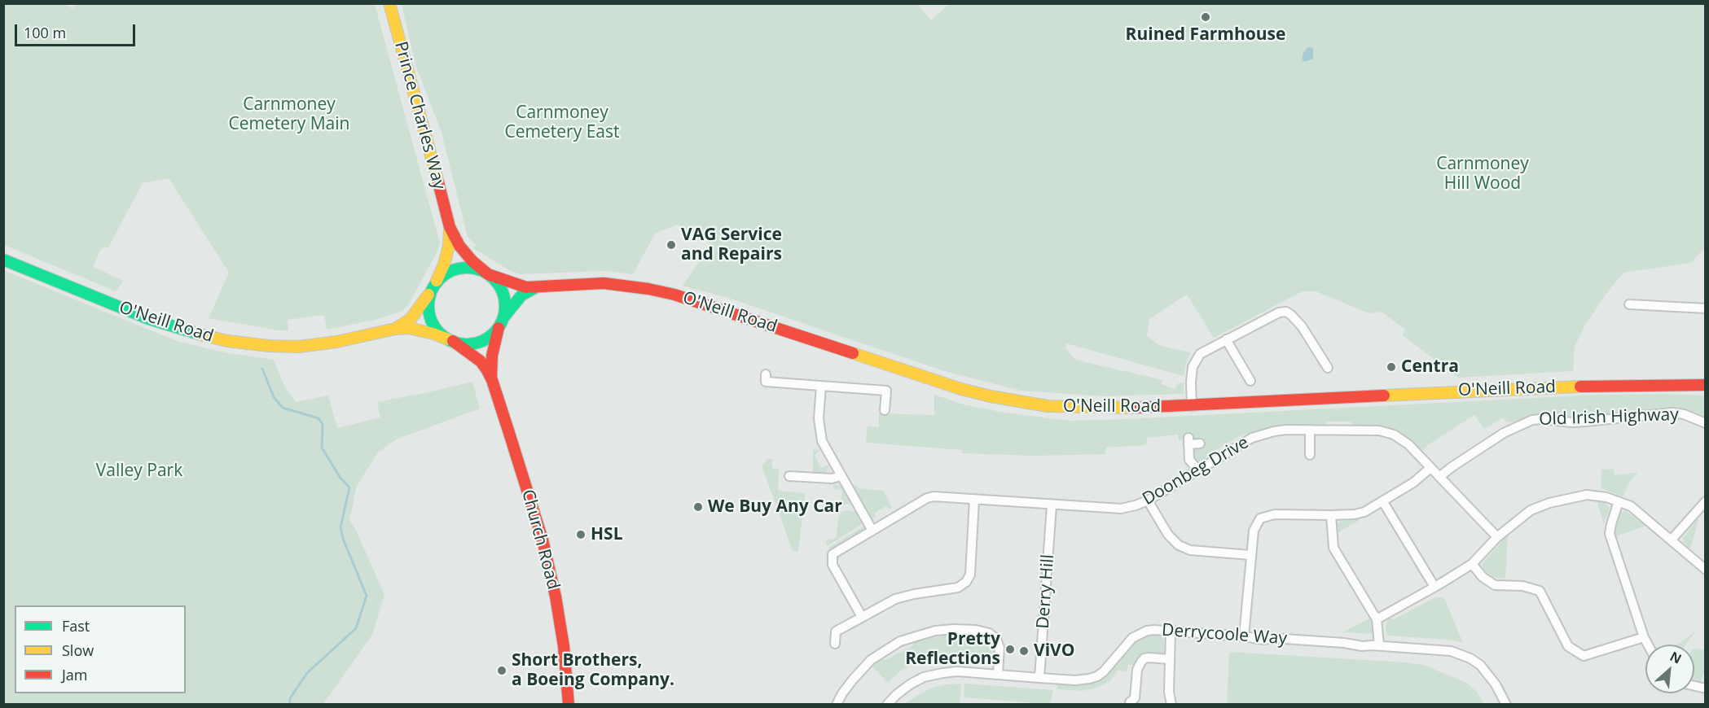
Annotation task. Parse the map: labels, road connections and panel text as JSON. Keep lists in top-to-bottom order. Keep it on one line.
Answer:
{"streets":{"main road":["Prince Charles Way","O'Neill Road","Church Road"],"street":["Old Irish Highway","Doonbeg Drive","Derry Hill","Derrycoole Way"]},"crossings":[["Prince Charles Way","O'Neill Road"],["Prince Charles Way","Church Road"],["O'Neill Road","Church Road"],["Old Irish Highway","Doonbeg Drive"],["Doonbeg Drive","Derry Hill"],["Derry Hill","Derrycoole Way"]],"parks":["Carnmoney Cemetery Main","Carnmoney Cemetery East","Carnmoney Hill Wood","Valley Park"],"places":["Ruined Farmhouse","VAG Service and Repairs","Centra","We Buy Any Car","HSL","Pretty Reflections","ViVO","Short Brothers, a Boeing Company."],"legend":["Fast","Slow","Jam"],"scale_bar":"100 m","north":"top right"}
